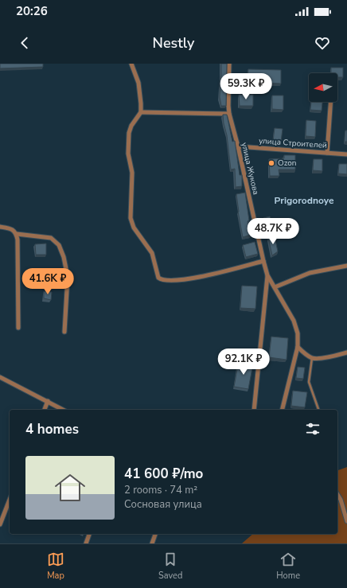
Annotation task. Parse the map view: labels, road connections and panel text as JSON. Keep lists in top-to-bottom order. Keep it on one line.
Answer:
{"streets":{"street":["улица Строителей","улица Жукова"]},"crossings":[["улица Строителей","улица Жукова"]],"districts":["Prigorodnoye"],"places":["Ozon"],"north":"left","page":{"status":"20:26","header":"Nestly","price":["59.3K ₽","48.7K ₽","41.6K ₽","92.1K ₽"],"heading":"4 homes","list":[{"name":"41 600 ₽/mo","note":"2 rooms · 74 m² · Сосновая улица"}],"tabs":["Map","Saved","Home"]}}
